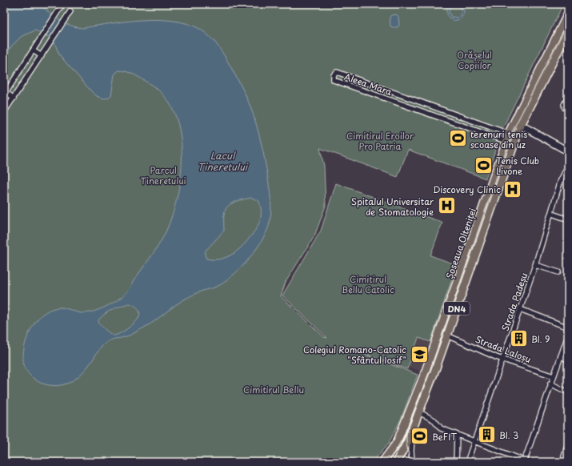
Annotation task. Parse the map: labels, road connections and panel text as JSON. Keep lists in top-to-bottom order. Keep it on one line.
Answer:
{"streets":{"main road":["Șoseaua Olteniței","DN4"],"street":["Aleea Mara","Strada Padeșu","Strada Laloșu"]},"crossings":[["Aleea Mara","Șoseaua Olteniței"],["Șoseaua Olteniței","Strada Laloșu"],["Strada Padeșu","Strada Laloșu"]],"water":["Lacul Tineretului"],"parks":["Orășelul Copiilor","Cimitirul Eroilor Pro Patria","Parcul Tineretului","Cimitirul Bellu Catolic","Cimitirul Bellu"],"places":{"sports":["terenuri tenis scoase din uz","Tenis Club Livone","BeFIT"],"hospital":["Discovery Clinic","Spitalul Universitar de Stomatologie"],"building":["Bl. 9","Bl. 3"],"school or university":["Colegiul Romano-Catolic \"Sfântul Iosif\""]}}
